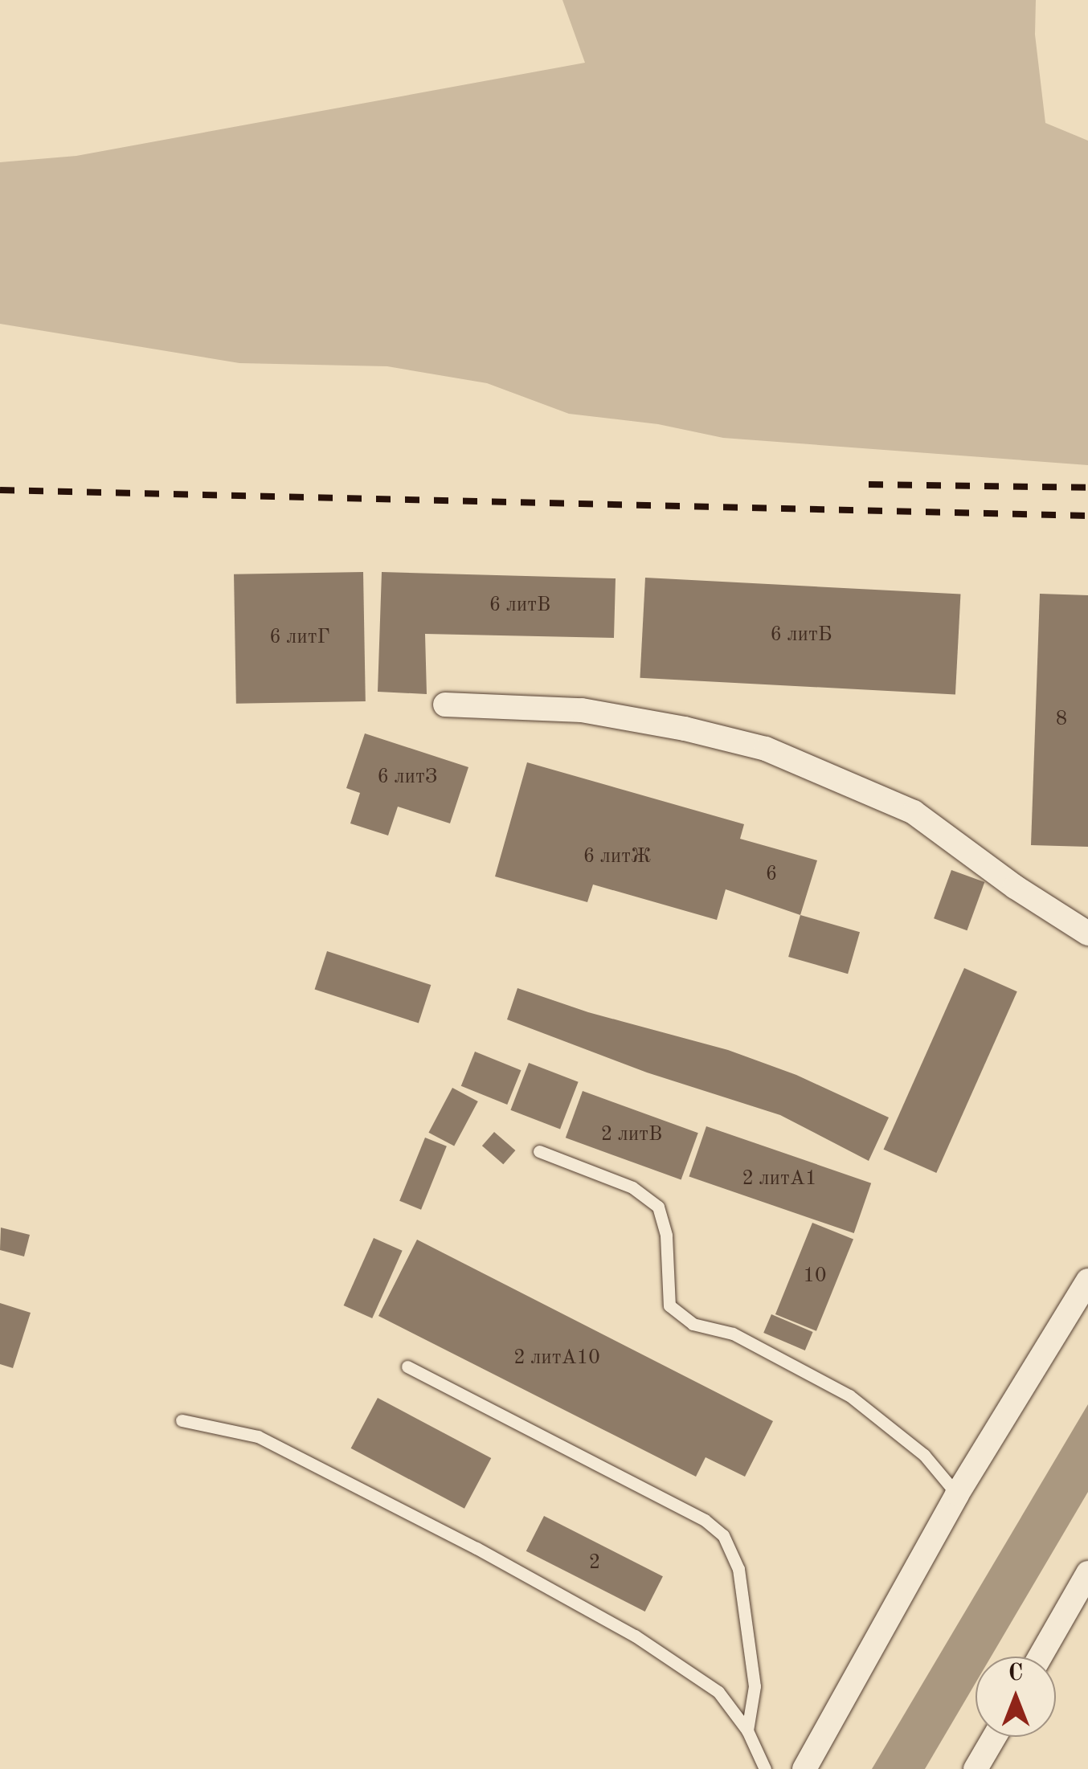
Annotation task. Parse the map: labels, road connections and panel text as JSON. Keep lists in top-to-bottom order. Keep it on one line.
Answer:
{"house_numbers":["6 литВ","6 литБ","6 литГ","8","6 литЗ","6 литЖ","6","2 литВ","2 литА1","10","2 литА10","2"],"north":"top"}
